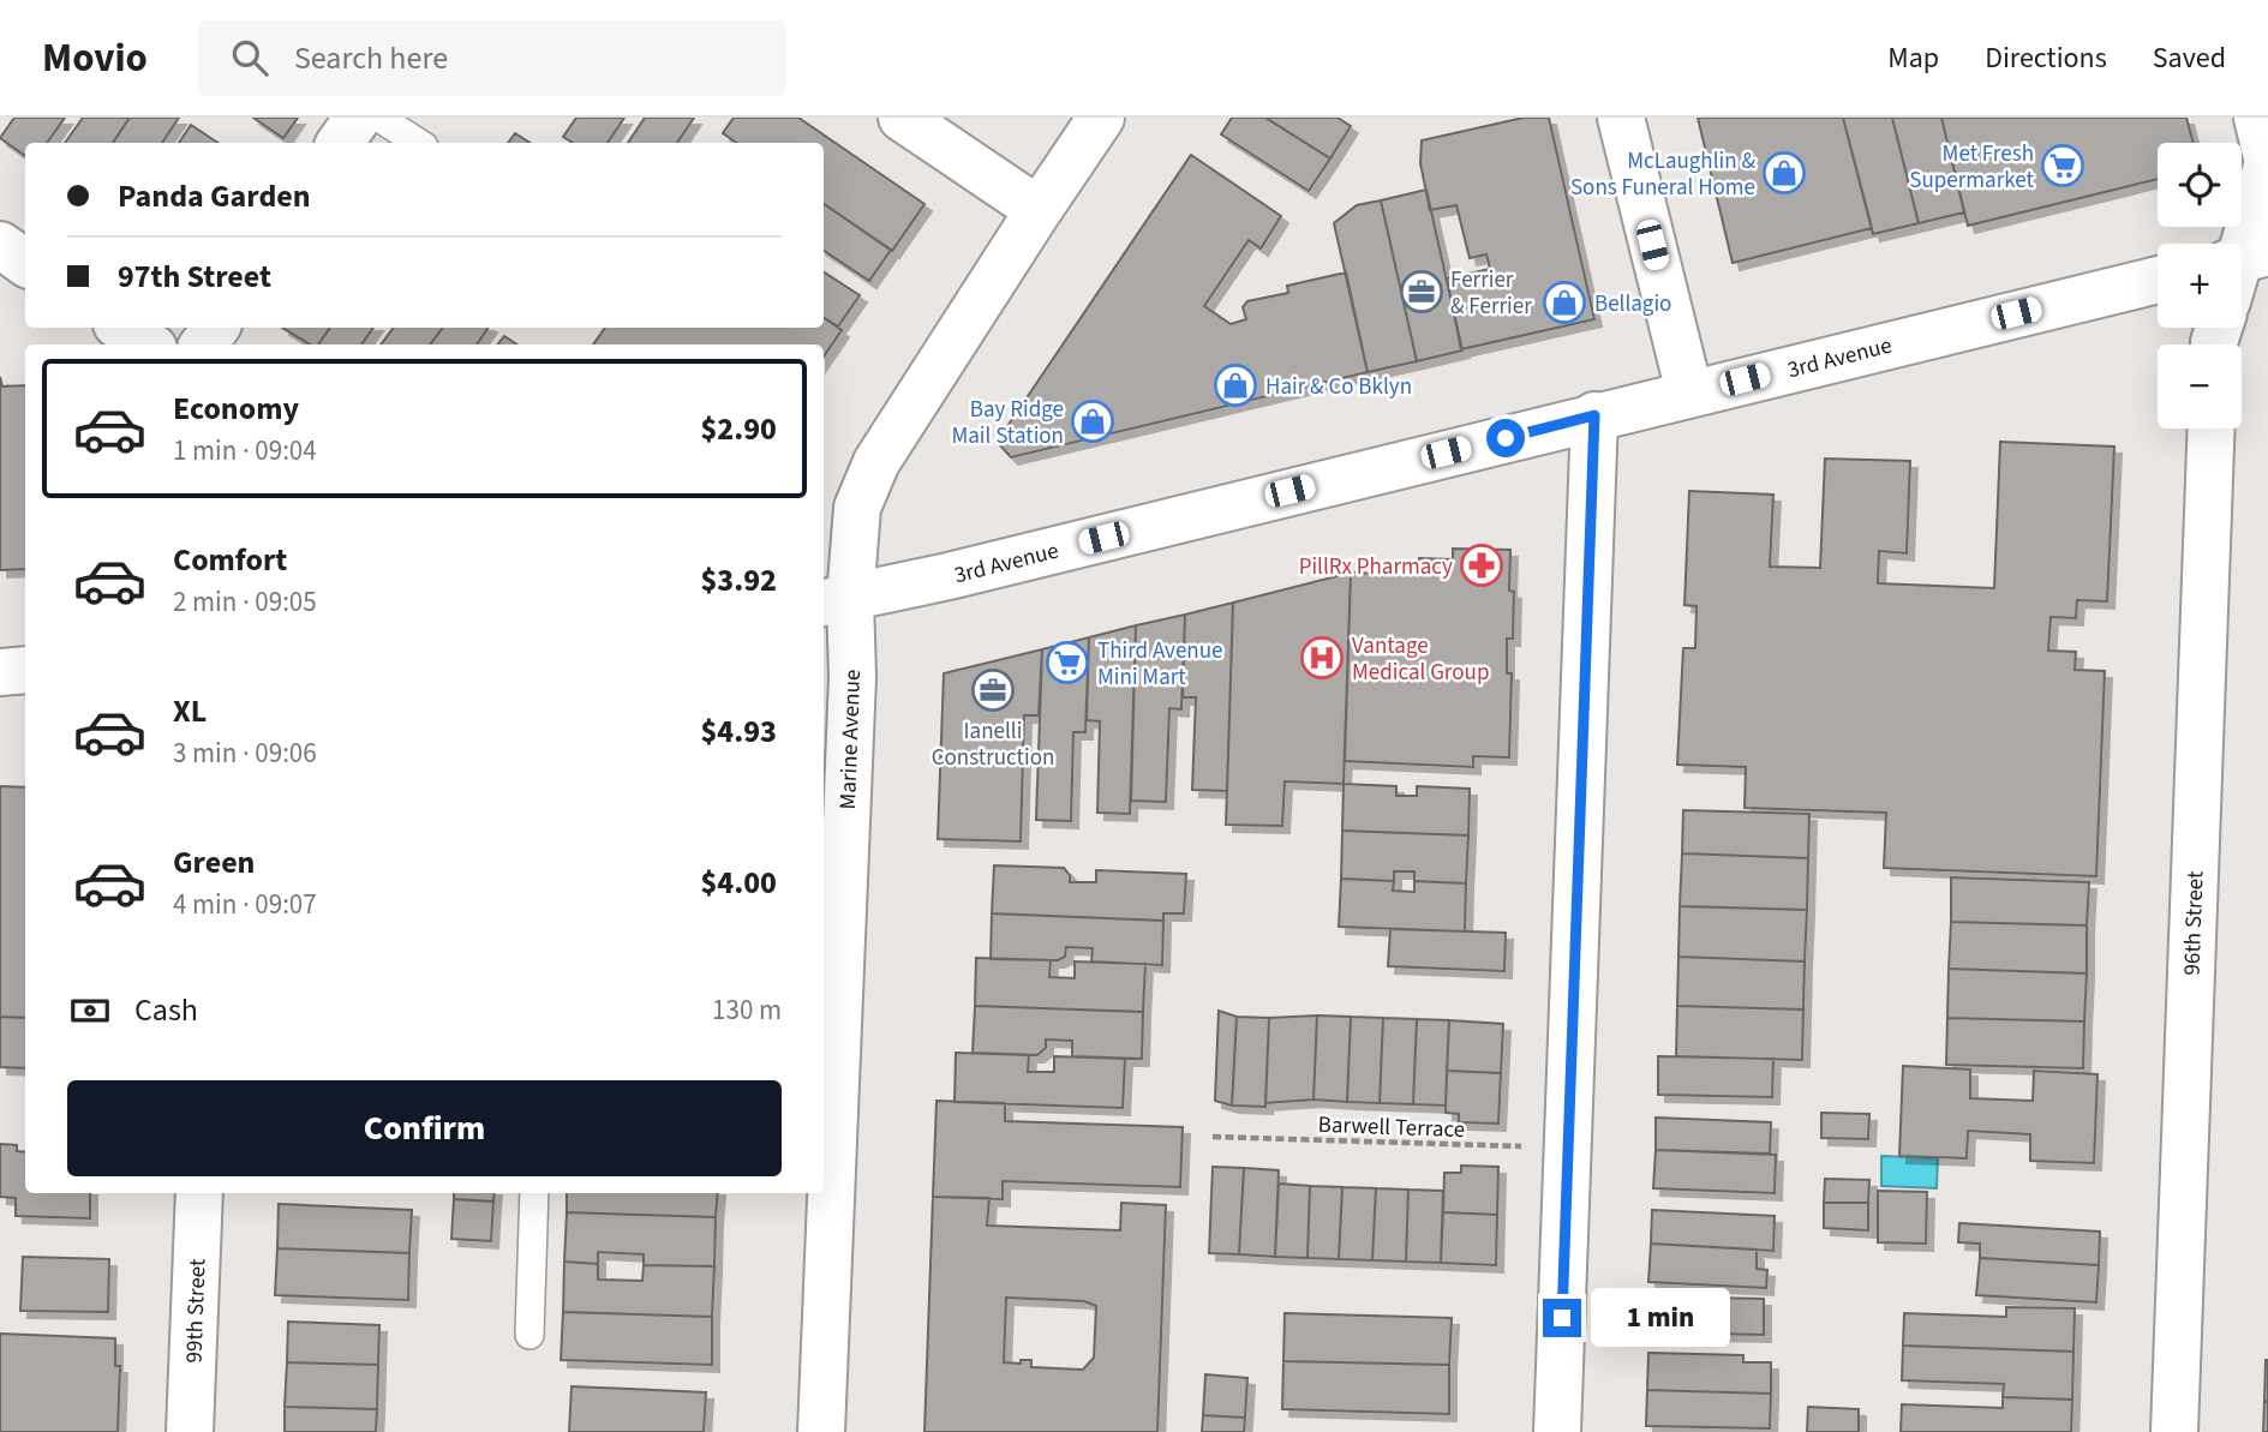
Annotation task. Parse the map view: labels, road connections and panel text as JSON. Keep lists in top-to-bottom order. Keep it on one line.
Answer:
{"streets":{"street":["3rd Avenue","Marine Avenue","96th Street","99th Street"],"path":["Barwell Terrace"]},"crossings":[["3rd Avenue","Marine Avenue"]],"places":{"supermarket":["Met Fresh Supermarket","Third Avenue Mini Mart"],"shop":["McLaughlin & Sons Funeral Home","Bellagio","Hair & Co Bklyn","Bay Ridge Mail Station"],"office":["Ferrier & Ferrier","Ianelli Construction"],"pharmacy":["PillRx Pharmacy"],"hospital":["Vantage Medical Group"]},"page":{"header":"Movio","search":"Search here","nav":["Map","Directions","Saved"],"map_buttons":["+","−"],"banner":["Panda Garden","97th Street"],"list":[{"name":"Economy","note":"1 min · 09:04","value":"$2.90"},{"name":"Comfort","note":"2 min · 09:05","value":"$3.92"},{"name":"XL","note":"3 min · 09:06","value":"$4.93"},{"name":"Green","note":"4 min · 09:07","value":"$4.00"}],"pay":["Cash","130 m"],"buttons":"Confirm","bubble":"1 min"}}
